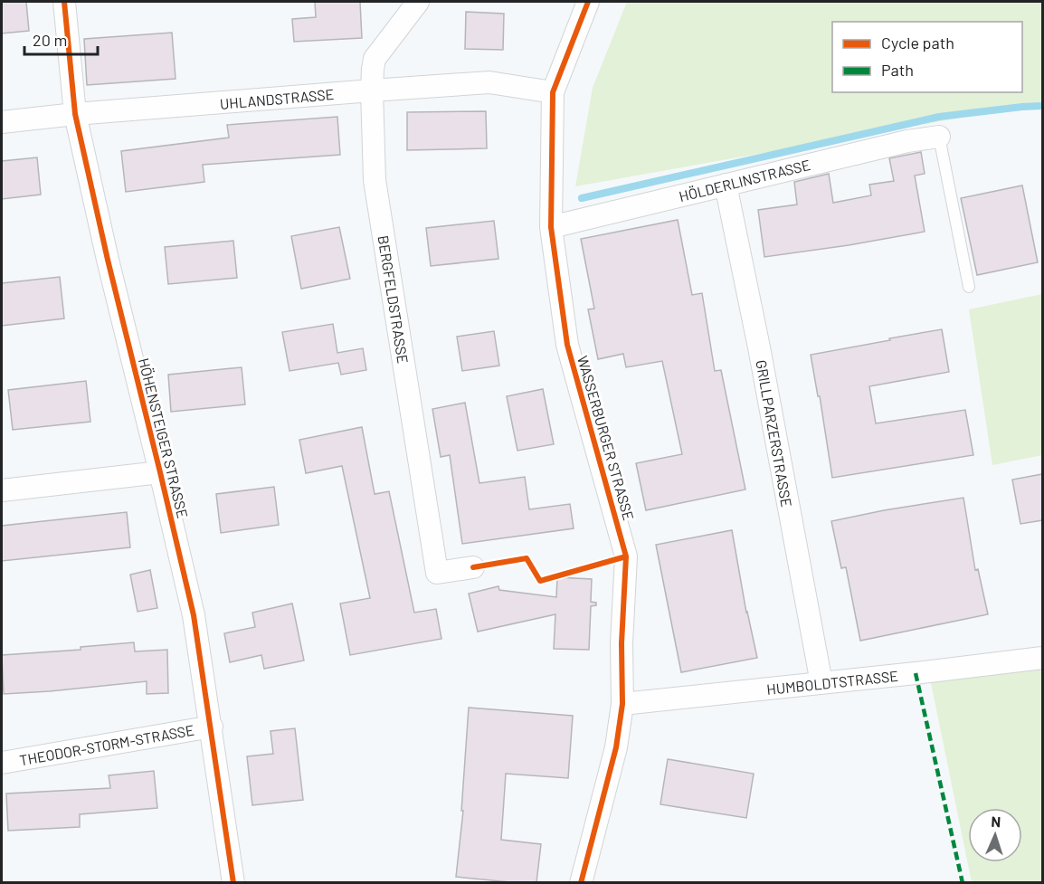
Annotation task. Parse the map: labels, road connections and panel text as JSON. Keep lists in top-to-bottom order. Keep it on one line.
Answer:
{"streets":{"street":["UHLANDSTRASSE","HÖLDERLINSTRASSE","BERGFELDSTRASSE","GRILLPARZERSTRASSE","HÖHENSTEIGER STRASSE","WASSERBURGER STRASSE","HUMBOLDTSTRASSE","THEODOR-STORM-STRASSE"]},"crossings":[["UHLANDSTRASSE","BERGFELDSTRASSE"],["UHLANDSTRASSE","HÖHENSTEIGER STRASSE"],["UHLANDSTRASSE","WASSERBURGER STRASSE"],["HÖLDERLINSTRASSE","GRILLPARZERSTRASSE"],["HÖLDERLINSTRASSE","WASSERBURGER STRASSE"],["GRILLPARZERSTRASSE","HUMBOLDTSTRASSE"],["HÖHENSTEIGER STRASSE","THEODOR-STORM-STRASSE"],["WASSERBURGER STRASSE","HUMBOLDTSTRASSE"]],"legend":["Cycle path","Path"],"scale_bar":"20 m","north":"top"}
